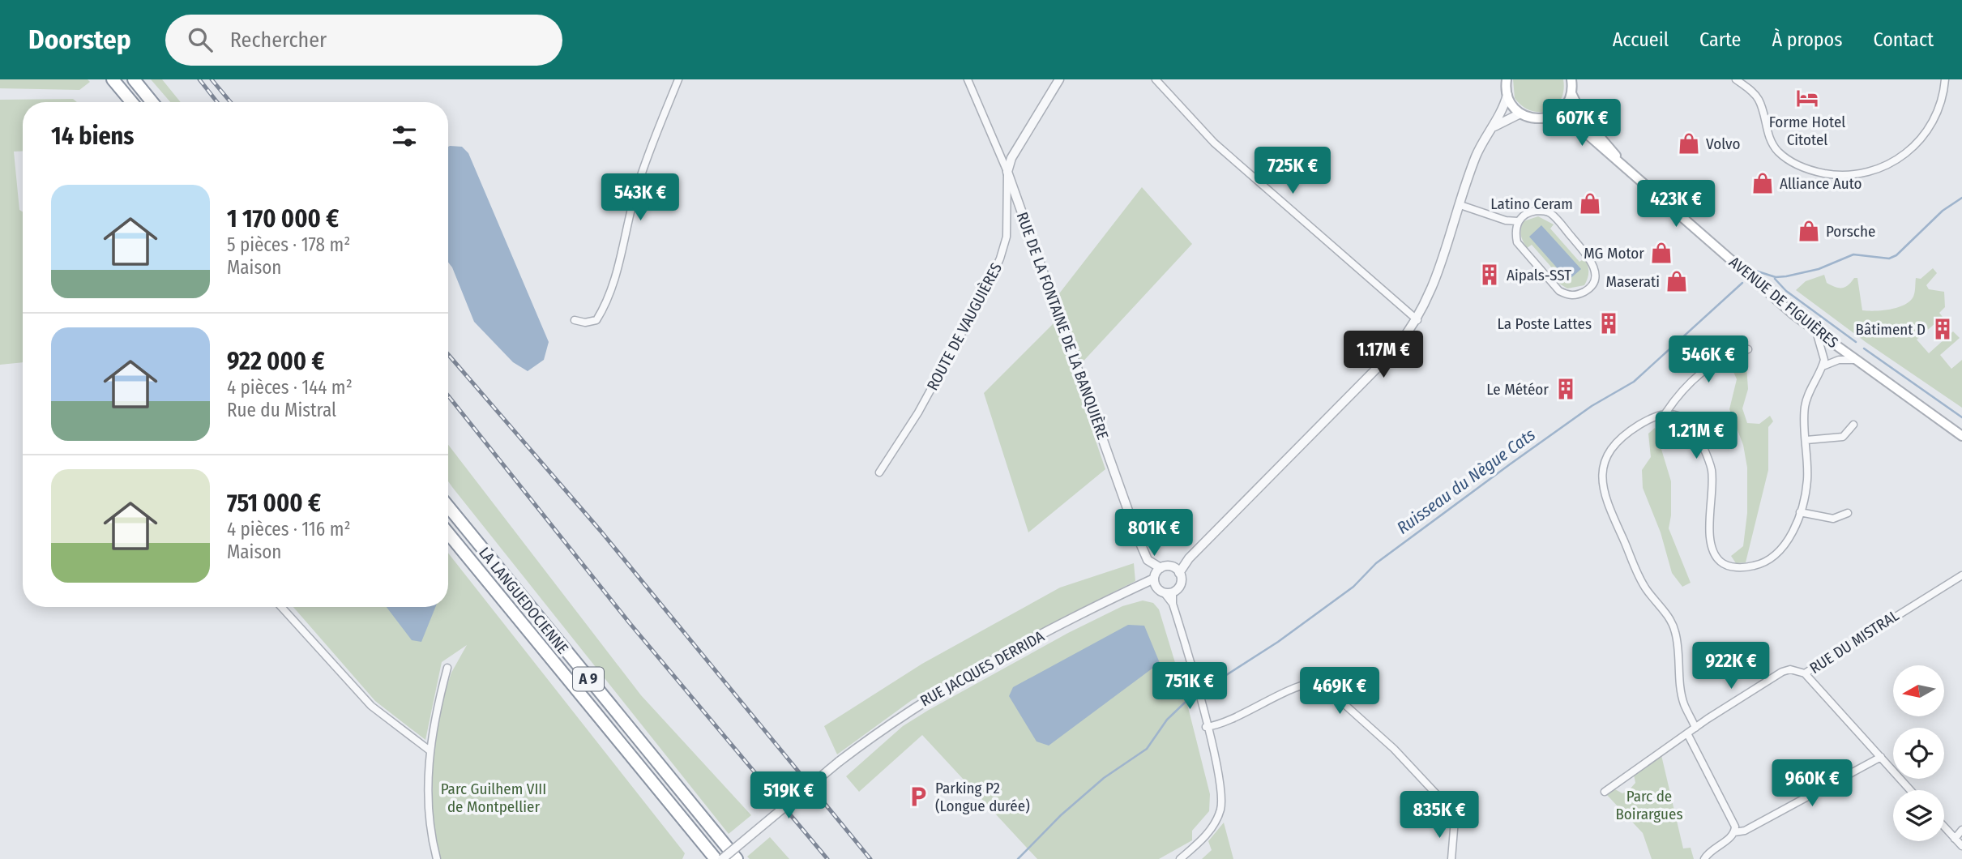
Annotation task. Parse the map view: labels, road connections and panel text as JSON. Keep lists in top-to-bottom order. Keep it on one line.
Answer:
{"streets":{"highway":["LA LANGUEDOCIENNE","A 9"],"main road":["AVENUE DE FIGUIÈRES"],"street":["RUE DE LA FONTAINE DE LA BANQUIÈRE","ROUTE DE VAUGUIÈRES","RUE DU MISTRAL","RUE JACQUES DERRIDA"]},"crossings":[["RUE DE LA FONTAINE DE LA BANQUIÈRE","ROUTE DE VAUGUIÈRES"]],"water":["Ruisseau du Nègue Cats"],"parks":["Parc Guilhem VIII de Montpellier","Parc de Boirargues"],"places":{"hotel":["Forme Hotel Citotel"],"shop":["Volvo","Alliance Auto","Latino Ceram","Porsche","MG Motor","Maserati"],"building":["Aipals-SST","La Poste Lattes","Bâtiment D","Le Météor"],"parking":["Parking P2 (Longue durée)"]},"north":"left","page":{"header":"Doorstep","search":"Rechercher","nav":["Accueil","Carte","À propos","Contact"],"price":["607K €","725K €","543K €","423K €","1.17M €","546K €","1.21M €","801K €","922K €","751K €","469K €","960K €","519K €","835K €"],"heading":"14 biens","list":[{"name":"1 170 000 €","note":"5 pièces · 178 m² · Maison"},{"name":"922 000 €","note":"4 pièces · 144 m² · Rue du Mistral"},{"name":"751 000 €","note":"4 pièces · 116 m² · Maison"}]}}
